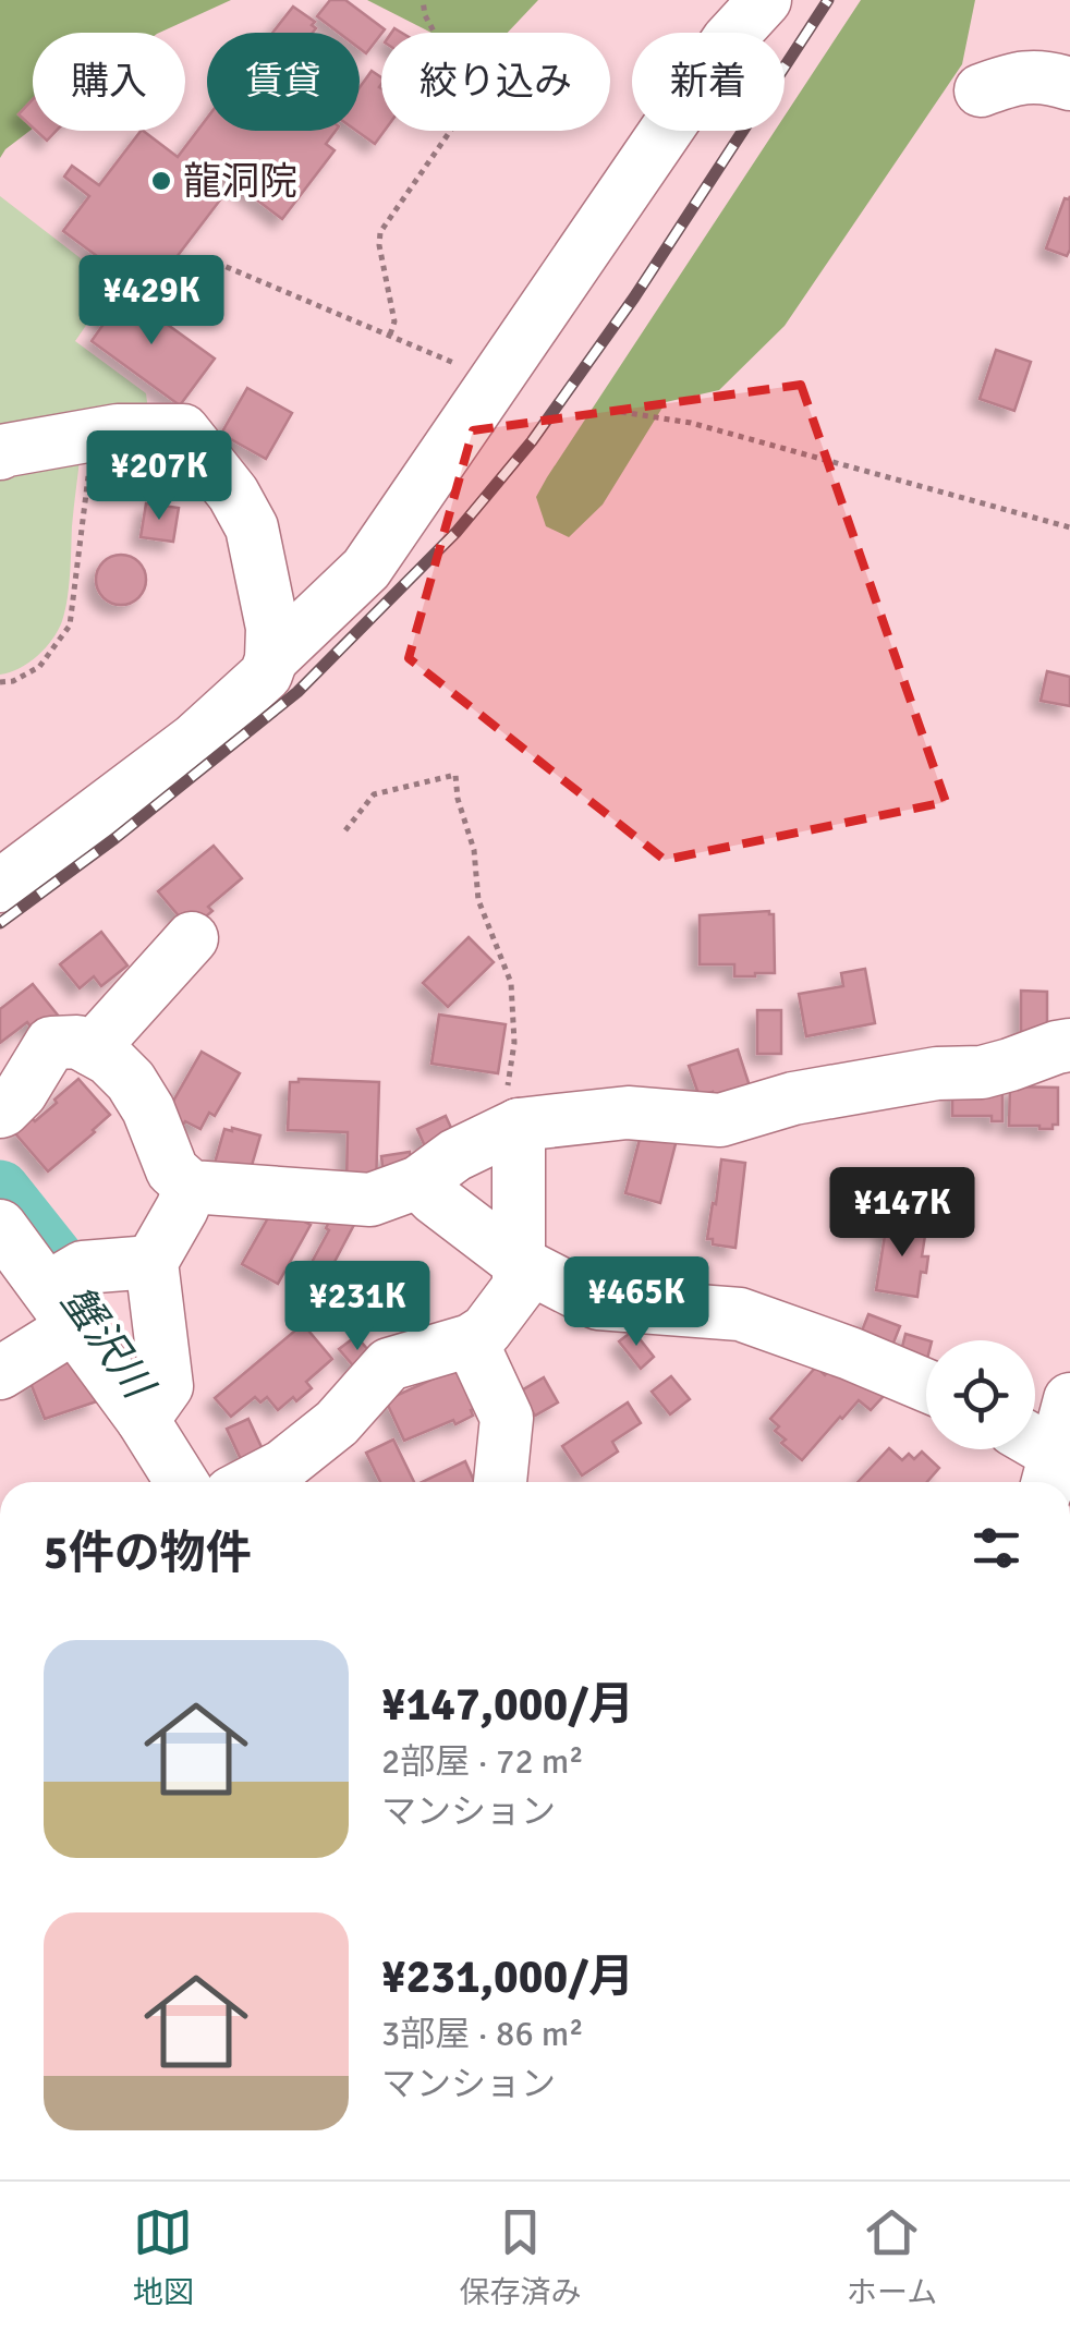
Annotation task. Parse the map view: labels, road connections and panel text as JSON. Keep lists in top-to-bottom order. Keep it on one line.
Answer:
{"water":["蟹沢川"],"places":["龍洞院"],"page":{"chip":["購入","賃貸","絞り込み","新着"],"price":["¥429K","¥207K","¥147K","¥465K","¥231K"],"heading":"5件の物件","list":[{"name":"¥147,000/月","note":"2部屋 · 72 m² · マンション"},{"name":"¥231,000/月","note":"3部屋 · 86 m² · マンション"}],"tabs":["地図","保存済み","ホーム"]}}
